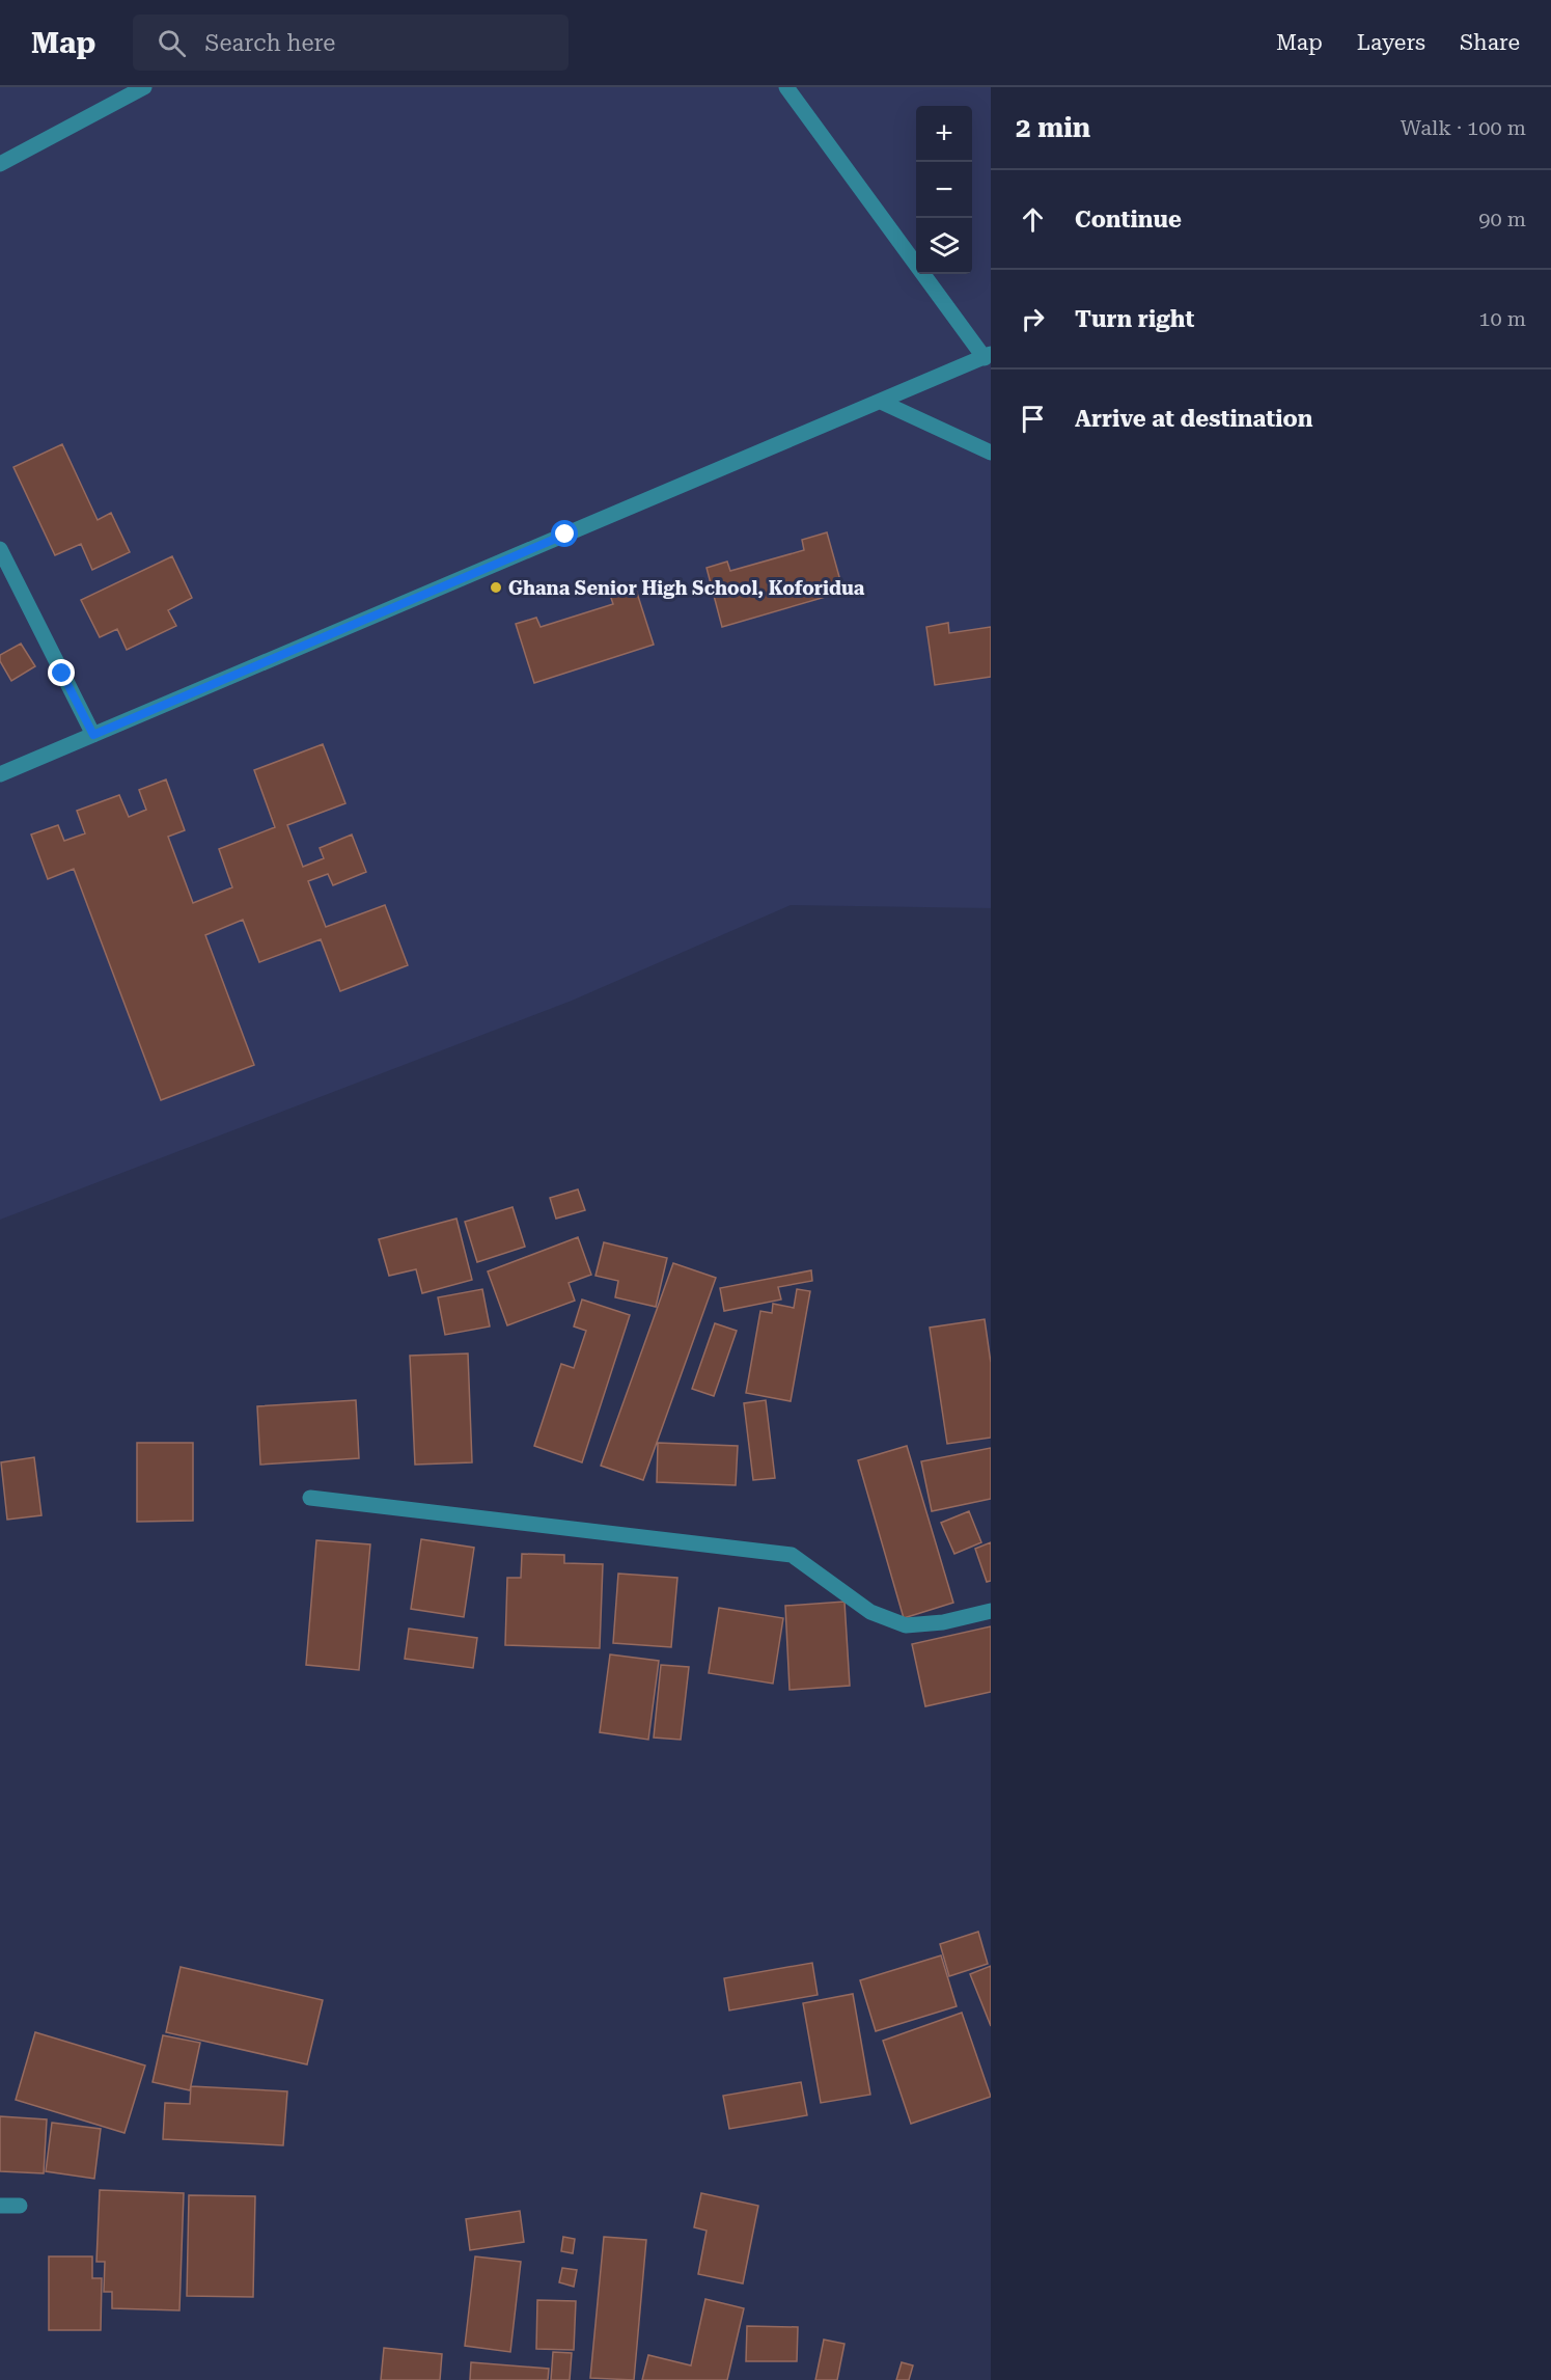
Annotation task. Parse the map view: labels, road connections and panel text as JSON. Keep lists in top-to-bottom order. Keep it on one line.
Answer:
{"places":["Ghana Senior High School, Koforidua"],"page":{"header":"Map","search":"Search here","nav":["Map","Layers","Share"],"heading":["2 min","Walk · 100 m"],"map_buttons":["+","−"],"list":[["Continue","90 m"],["Turn right","10 m"],"Arrive at destination"]}}
